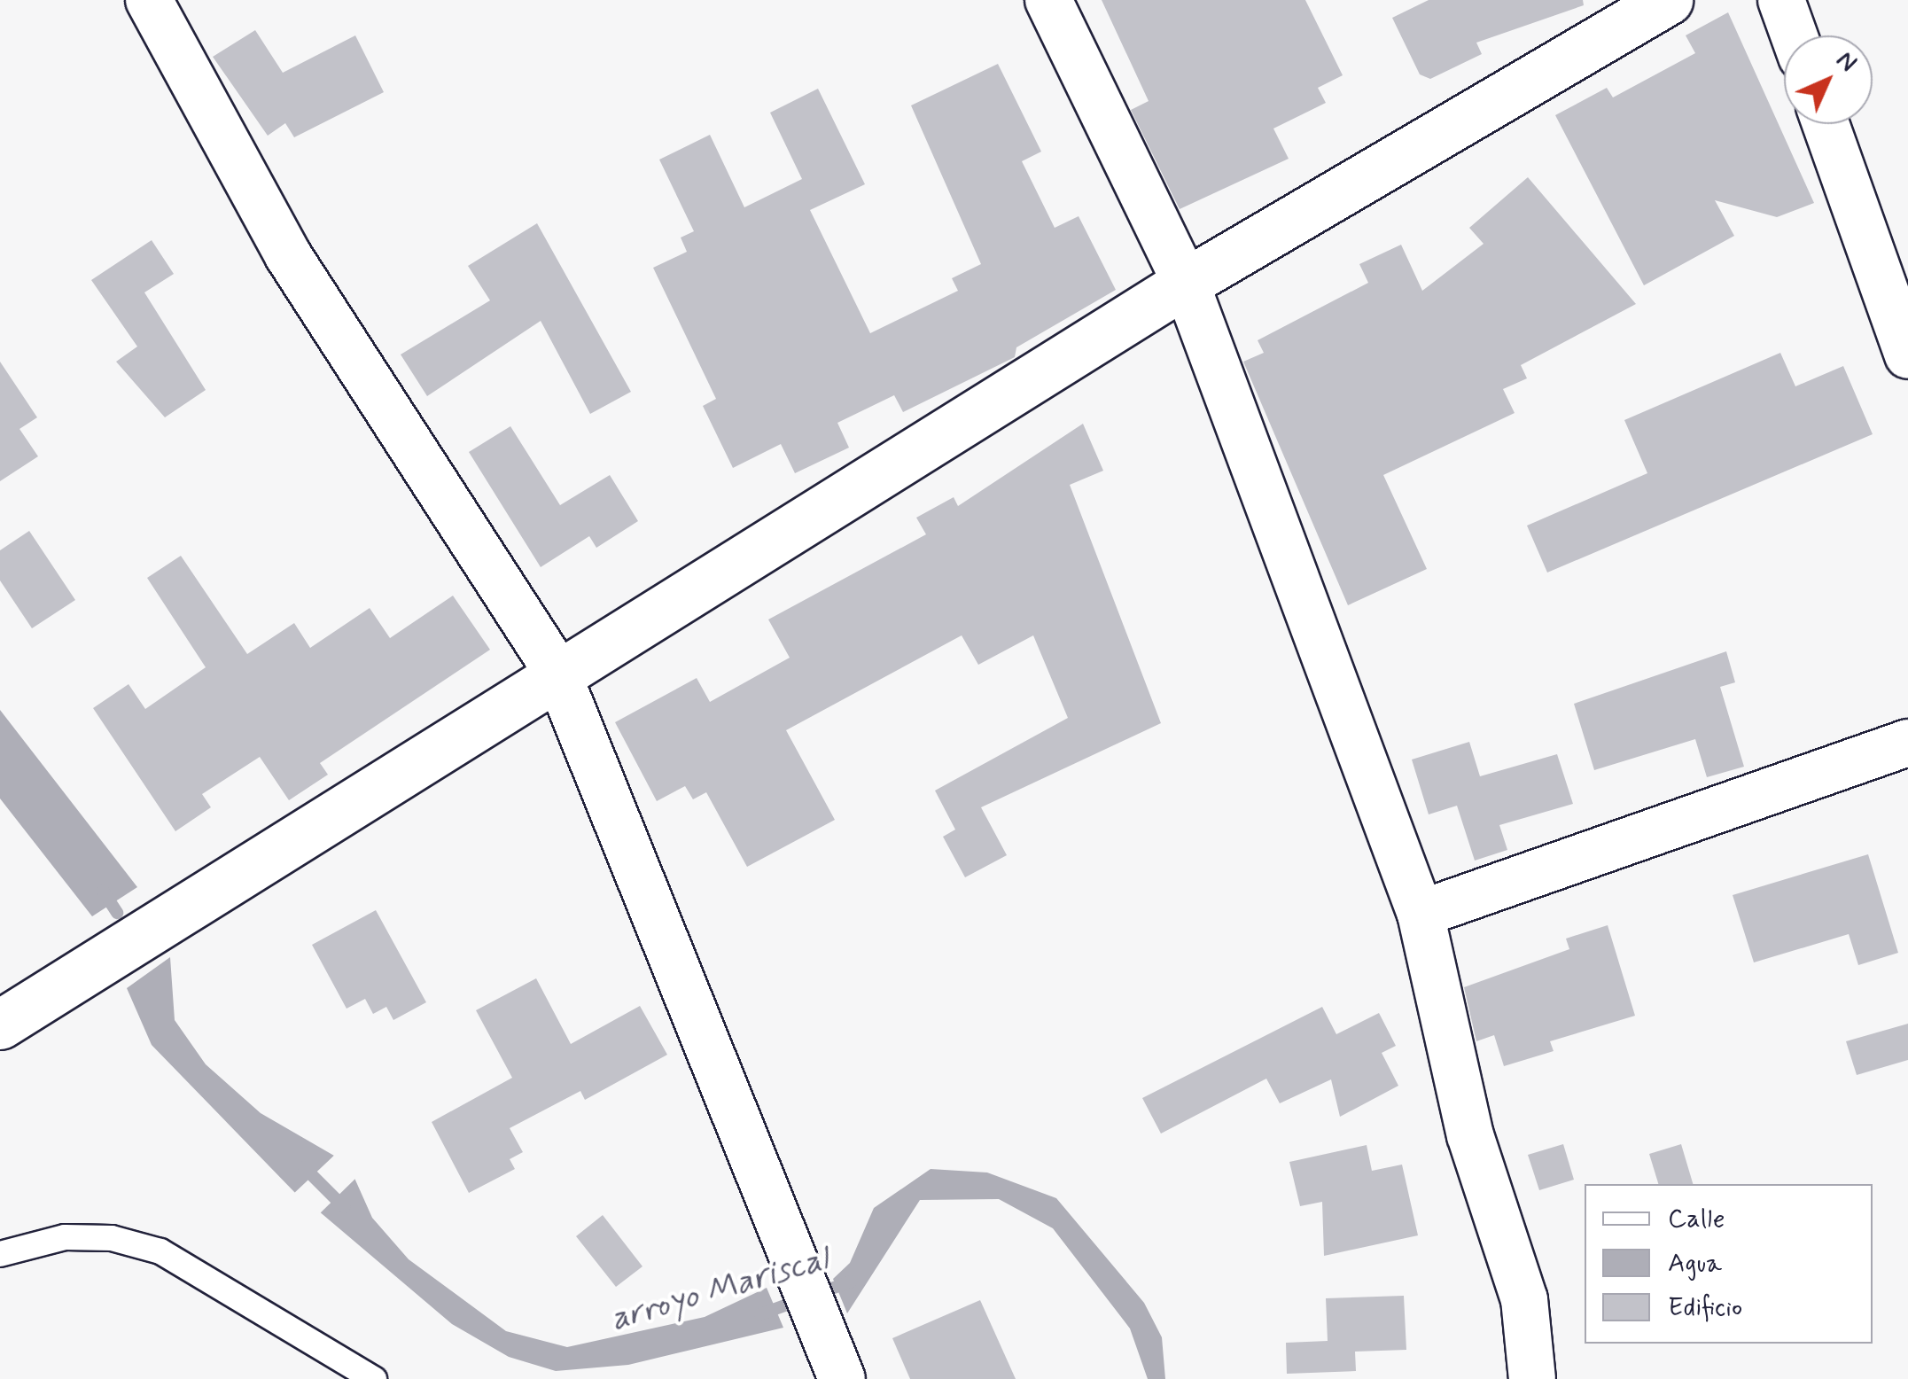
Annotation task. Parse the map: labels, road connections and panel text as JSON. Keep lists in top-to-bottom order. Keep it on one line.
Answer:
{"water":["arroyo Mariscal"],"legend":["Calle","Agua","Edificio"],"north":"top right"}
